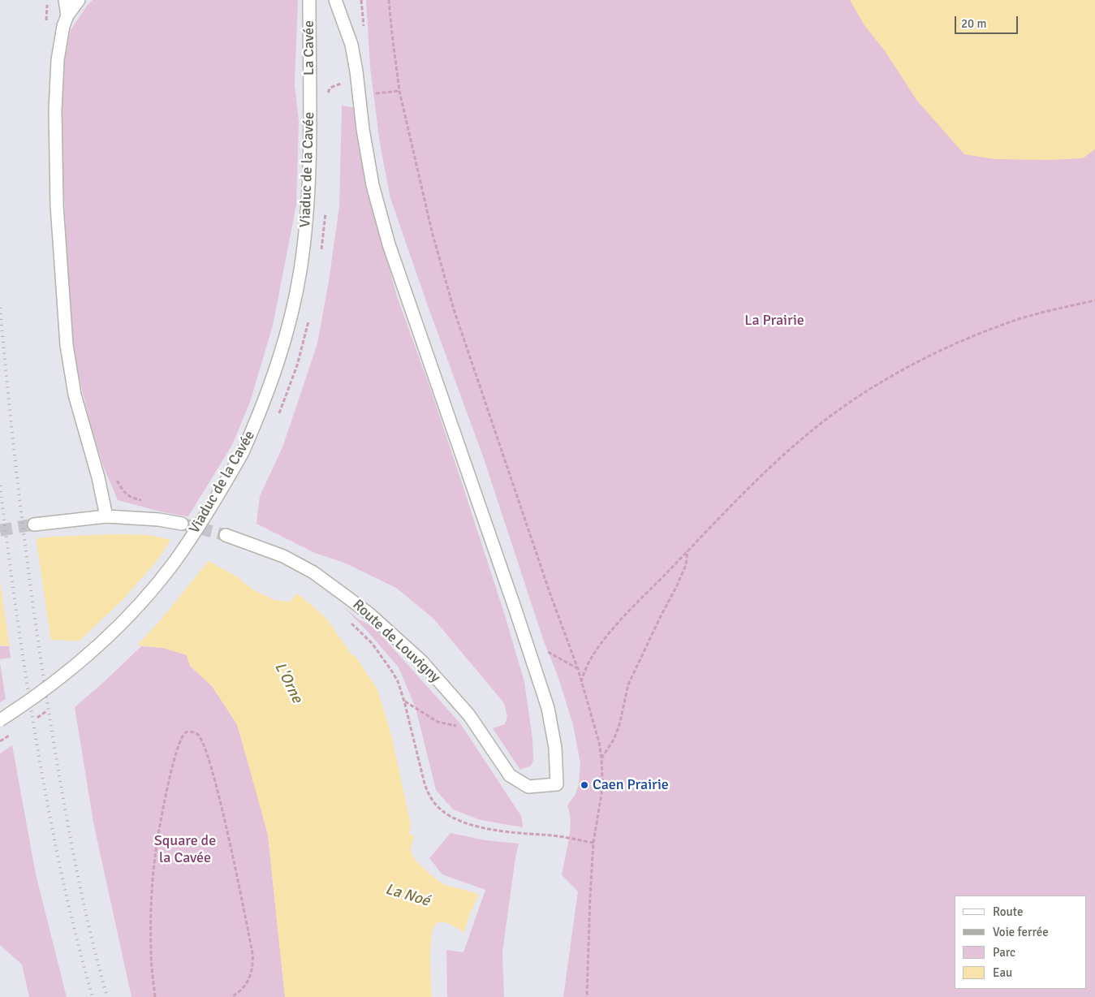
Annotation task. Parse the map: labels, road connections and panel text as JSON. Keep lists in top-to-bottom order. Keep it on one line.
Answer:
{"streets":{"main road":["La Cavée","Viaduc de la Cavée","Route de Louvigny"]},"crossings":[["La Cavée","Viaduc de la Cavée"]],"water":["L'Orne","La Noé"],"parks":["La Prairie","Square de la Cavée"],"places":["Caen Prairie"],"legend":["Route","Voie ferrée","Parc","Eau"],"scale_bar":"20 m"}
